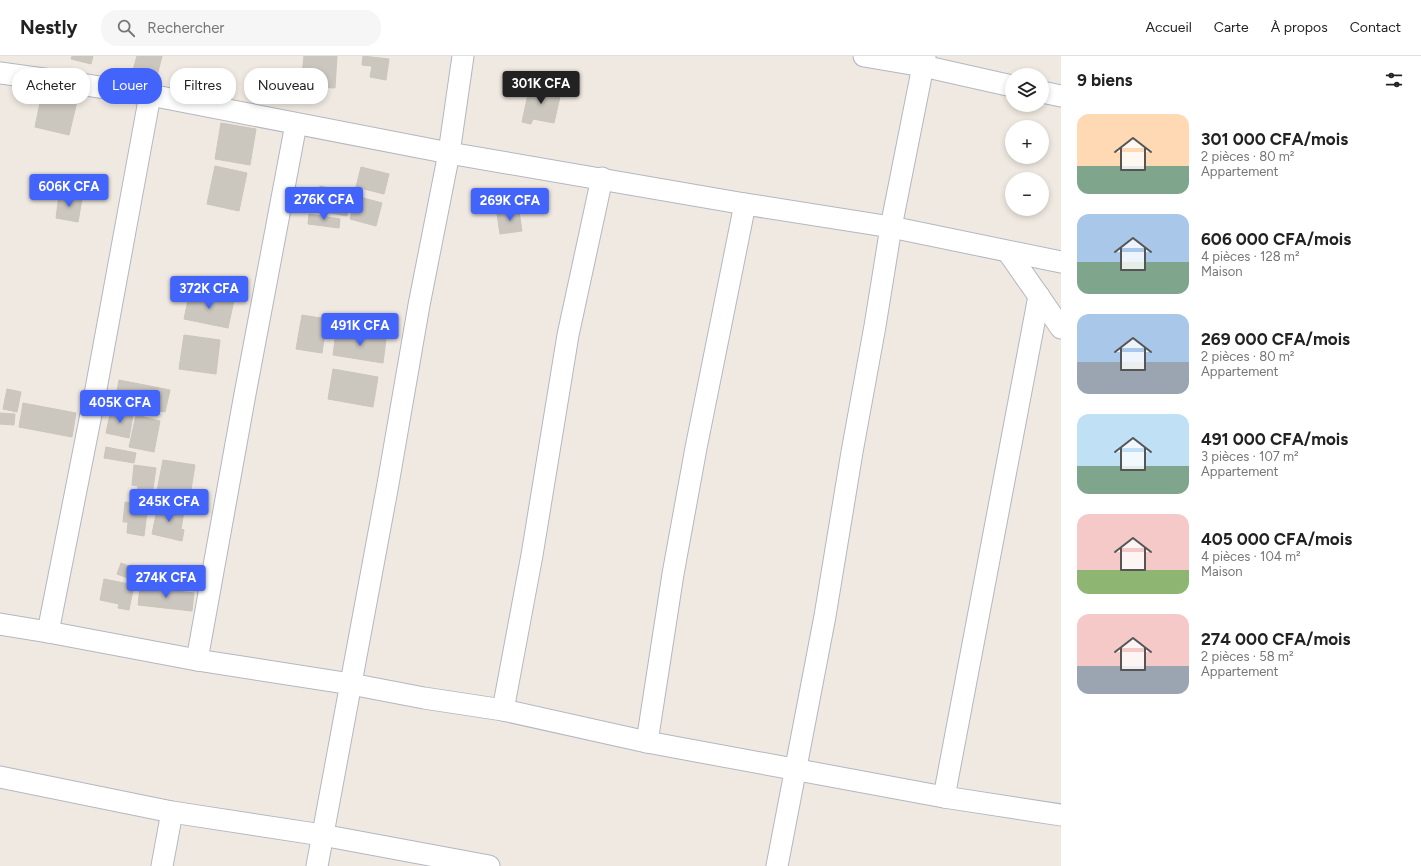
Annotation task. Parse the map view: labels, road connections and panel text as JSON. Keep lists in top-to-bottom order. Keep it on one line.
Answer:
{"page":{"header":"Nestly","search":"Rechercher","nav":["Accueil","Carte","À propos","Contact"],"heading":"9 biens","map_buttons":["+","−"],"chip":["Acheter","Louer","Filtres","Nouveau"],"price":["301K CFA","606K CFA","276K CFA","269K CFA","372K CFA","491K CFA","405K CFA","245K CFA","274K CFA"],"list":[{"name":"301 000 CFA/mois","note":"2 pièces · 80 m² · Appartement"},{"name":"606 000 CFA/mois","note":"4 pièces · 128 m² · Maison"},{"name":"269 000 CFA/mois","note":"2 pièces · 80 m² · Appartement"},{"name":"491 000 CFA/mois","note":"3 pièces · 107 m² · Appartement"},{"name":"405 000 CFA/mois","note":"4 pièces · 104 m² · Maison"},{"name":"274 000 CFA/mois","note":"2 pièces · 58 m² · Appartement"}]}}
